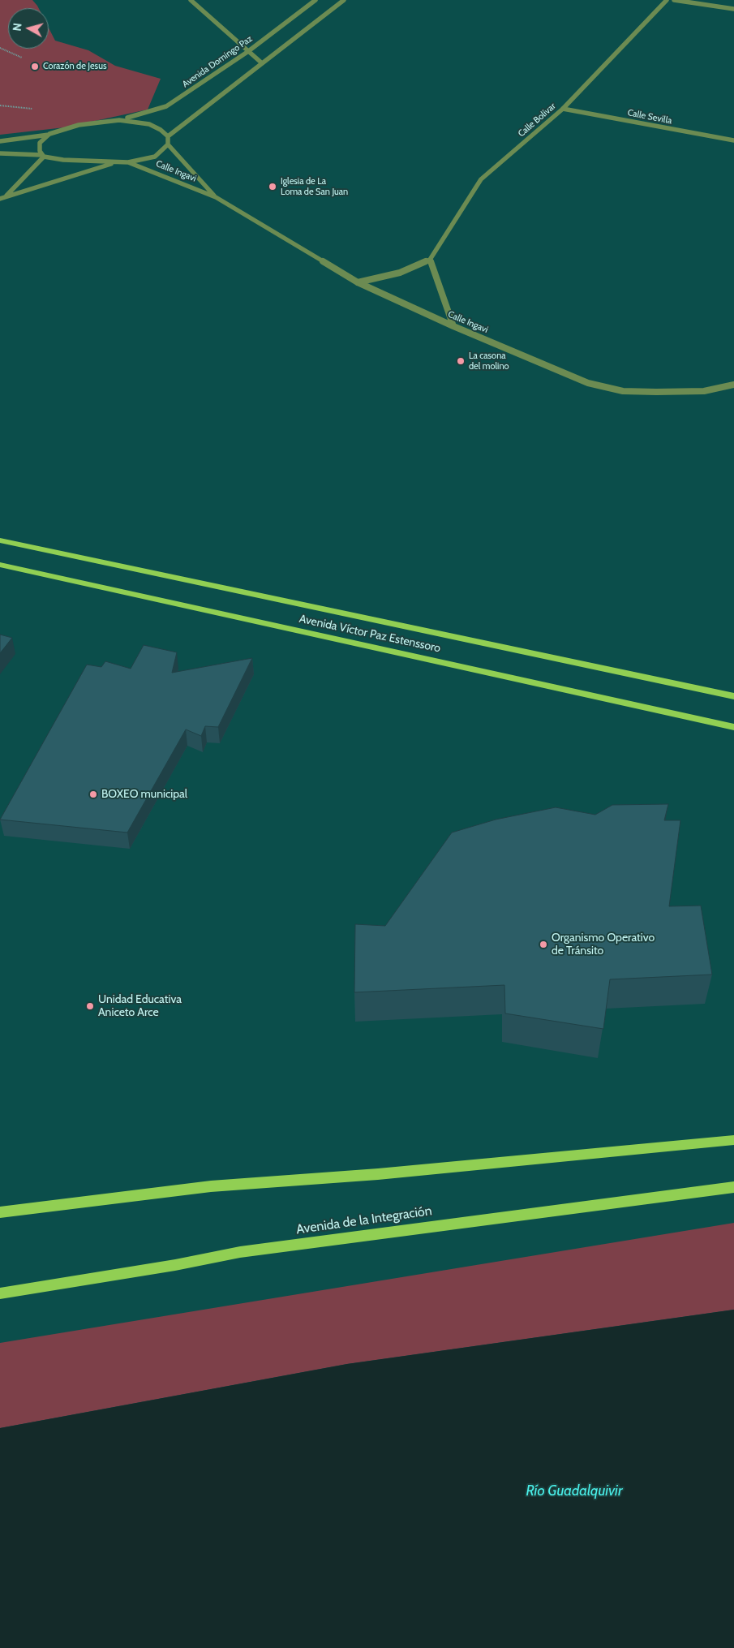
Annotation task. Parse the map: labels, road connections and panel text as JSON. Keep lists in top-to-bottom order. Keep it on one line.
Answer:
{"streets":{"main road":["Avenida Víctor Paz Estenssoro","Avenida de la Integración"],"street":["Avenida Domingo Paz","Calle Sevilla","Calle Bolívar","Calle Ingavi"]},"crossings":[["Calle Sevilla","Calle Bolívar"]],"water":["Río Guadalquivir"],"places":["Corazón de Jesus","Iglesia de La Loma de San Juan","La casona del molino","BOXEO municipal","Organismo Operativo de Tránsito","Unidad Educativa Aniceto Arce"],"north":"left"}
